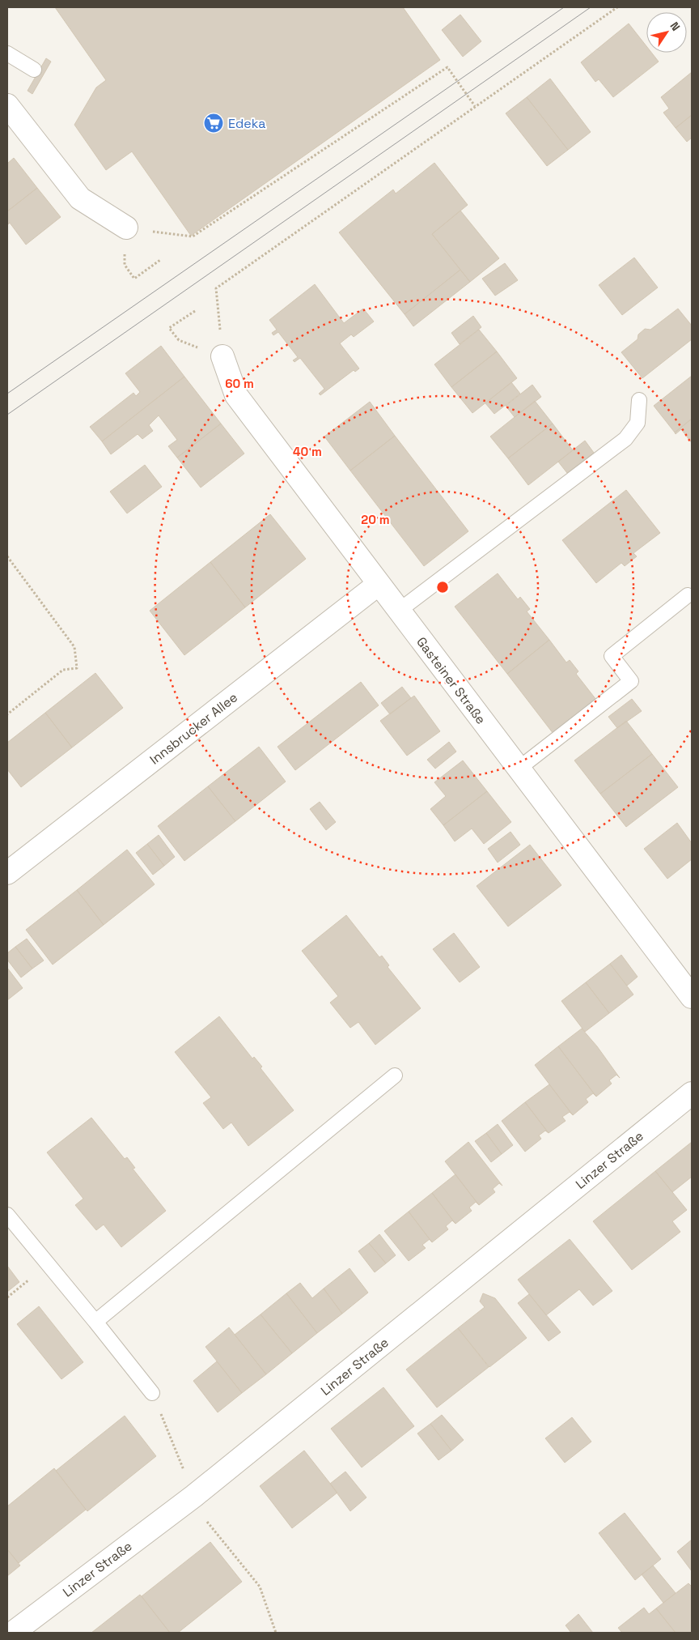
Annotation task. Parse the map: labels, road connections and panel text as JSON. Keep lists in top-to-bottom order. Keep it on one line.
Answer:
{"streets":{"street":["Gasteiner Straße","Innsbrucker Allee","Linzer Straße"]},"crossings":[["Gasteiner Straße","Innsbrucker Allee"]],"places":{"supermarket":["Edeka"]},"north":"top right","rings":["60 m","40 m","20 m"]}
